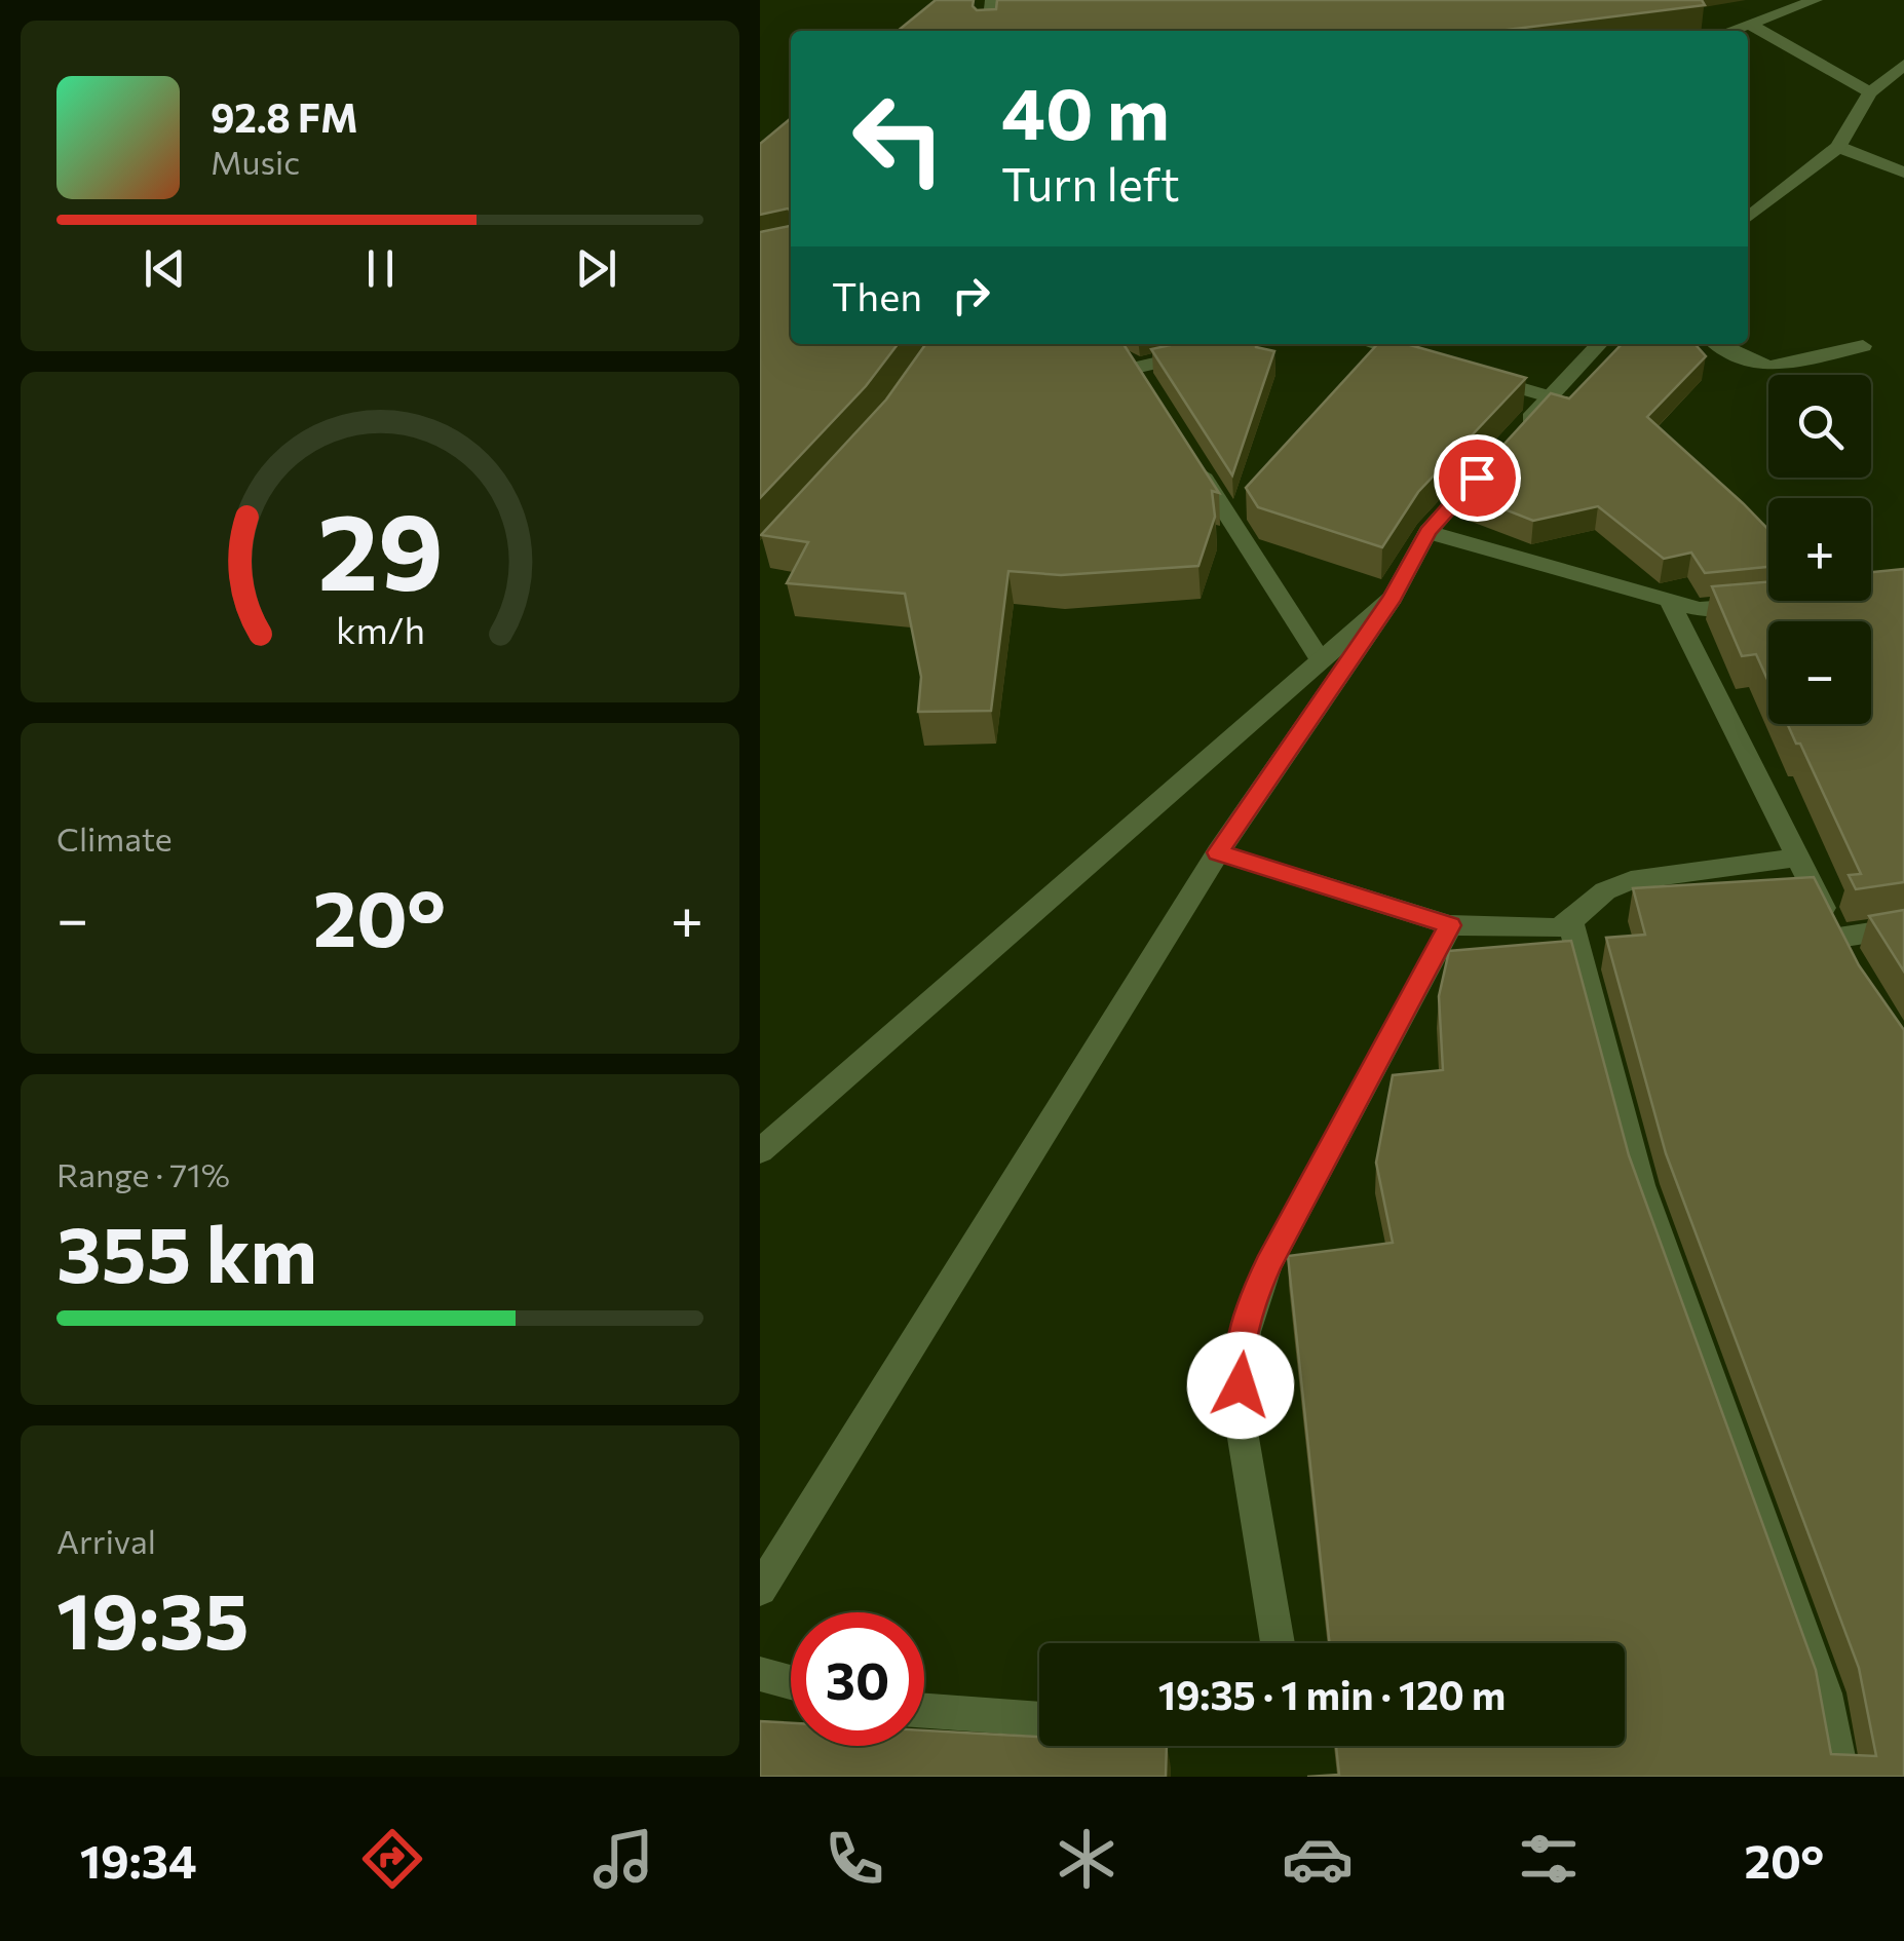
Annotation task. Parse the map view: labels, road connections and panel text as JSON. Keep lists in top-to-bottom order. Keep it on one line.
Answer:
{"page":{"turn":["40 m","Turn left"],"song":["92.8 FM","Music"],"then":"Then","map_buttons":["+","−"],"tile":["Climate",["Range · 71%","355 km"],["Arrival","19:35"]],"heat":["−","20°","+"],"limit":"30","trip":"19:35 · 1 min · 120 m","tabs":["19:34","20°"],"gauge":["29","km/h"]}}
